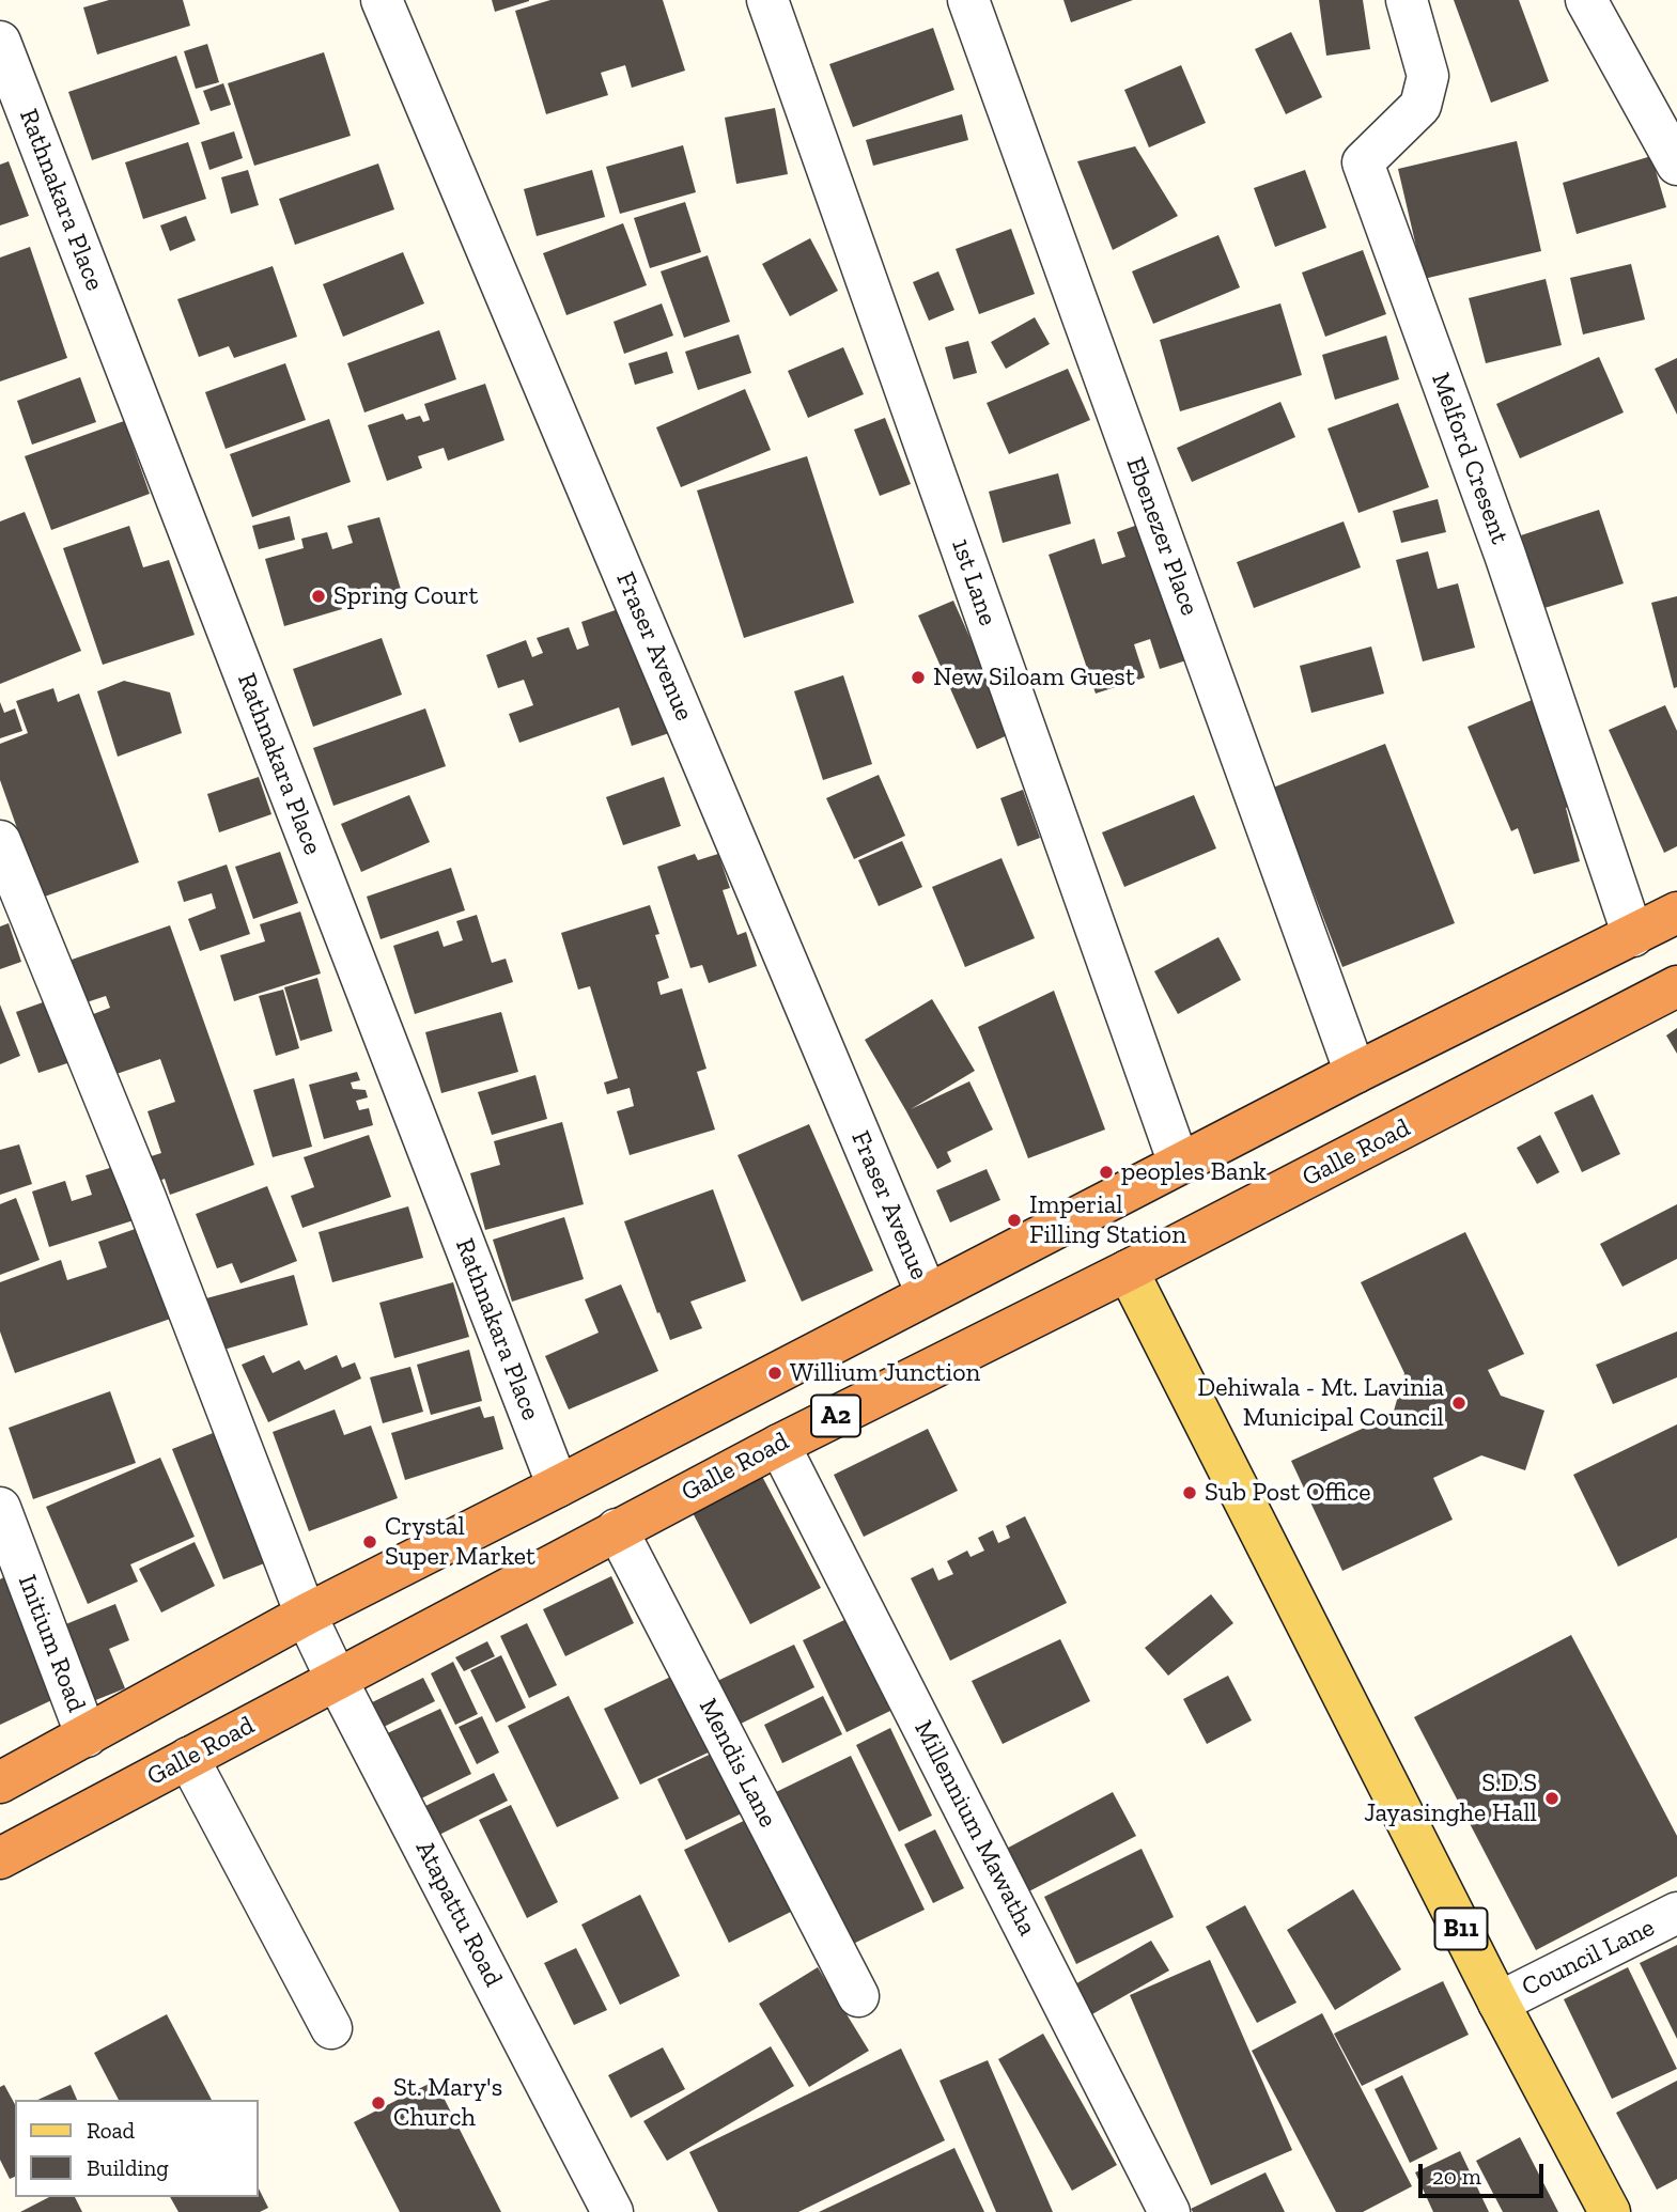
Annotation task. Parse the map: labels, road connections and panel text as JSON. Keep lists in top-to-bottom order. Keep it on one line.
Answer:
{"streets":{"highway":["Galle Road","A2"],"main road":["B11"],"street":["Rathnakara Place","Melford Cresent","Ebenezer Place","1st Lane","Fraser Avenue","Initium Road","Mendis Lane","Millennium Mawatha","Atapattu Road","Council Lane"]},"crossings":[["Rathnakara Place","A2"],["Melford Cresent","A2"],["Ebenezer Place","A2"],["1st Lane","A2"],["Fraser Avenue","A2"],["Galle Road","Mendis Lane"],["Galle Road","Millennium Mawatha"],["Galle Road","Atapattu Road"],["Galle Road","B11"],["A2","Initium Road"],["A2","Atapattu Road"],["B11","Council Lane"]],"places":["Spring Court","New Siloam Guest","peoples Bank","Imperial Filling Station","Willium Junction","Dehiwala - Mt. Lavinia Municipal Council","Sub Post Office","Crystal Super Market","S.D.S Jayasinghe Hall","St. Mary's Church"],"legend":["Road","Building"],"scale_bar":"20 m"}
